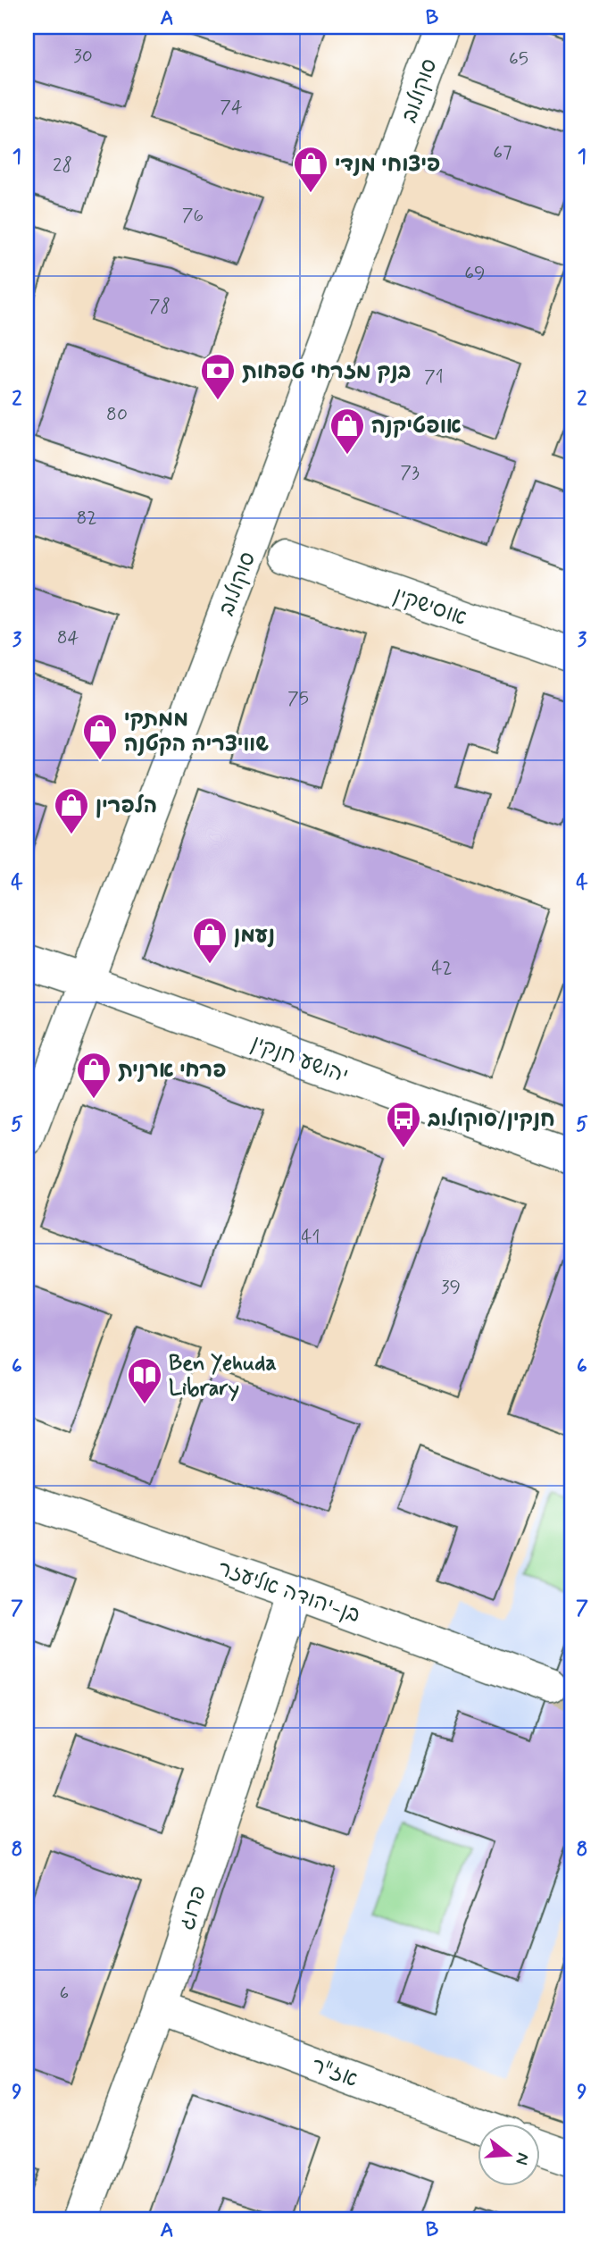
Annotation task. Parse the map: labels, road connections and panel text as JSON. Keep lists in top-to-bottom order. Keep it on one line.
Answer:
{"streets":{"street":["סוקולוב","אוסישקין","יהושע חנקין","בן-יהודה אליעזר","פרוג","אז\"ר"]},"crossings":[["סוקולוב","יהושע חנקין"],["בן-יהודה אליעזר","פרוג"],["פרוג","אז\"ר"]],"places":{"shop":["פיצוחי מנדי","אופטיקנה","ממתקי שוויצריה הקטנה","הלפרין","נעמן","פרחי ארנית"],"bank":["בנק מזרחי טפחות"],"bus stop":["חנקין/סוקולוב"],"library":["Ben Yehuda Library"]},"house_numbers":["30","65","74","67","28","76","69","78","71","80","73","82","84","75","42","41","39","6"],"north":"right","grid":{"columns":["A","B"],"rows":["1","2","3","4","5","6","7","8","9"]}}
